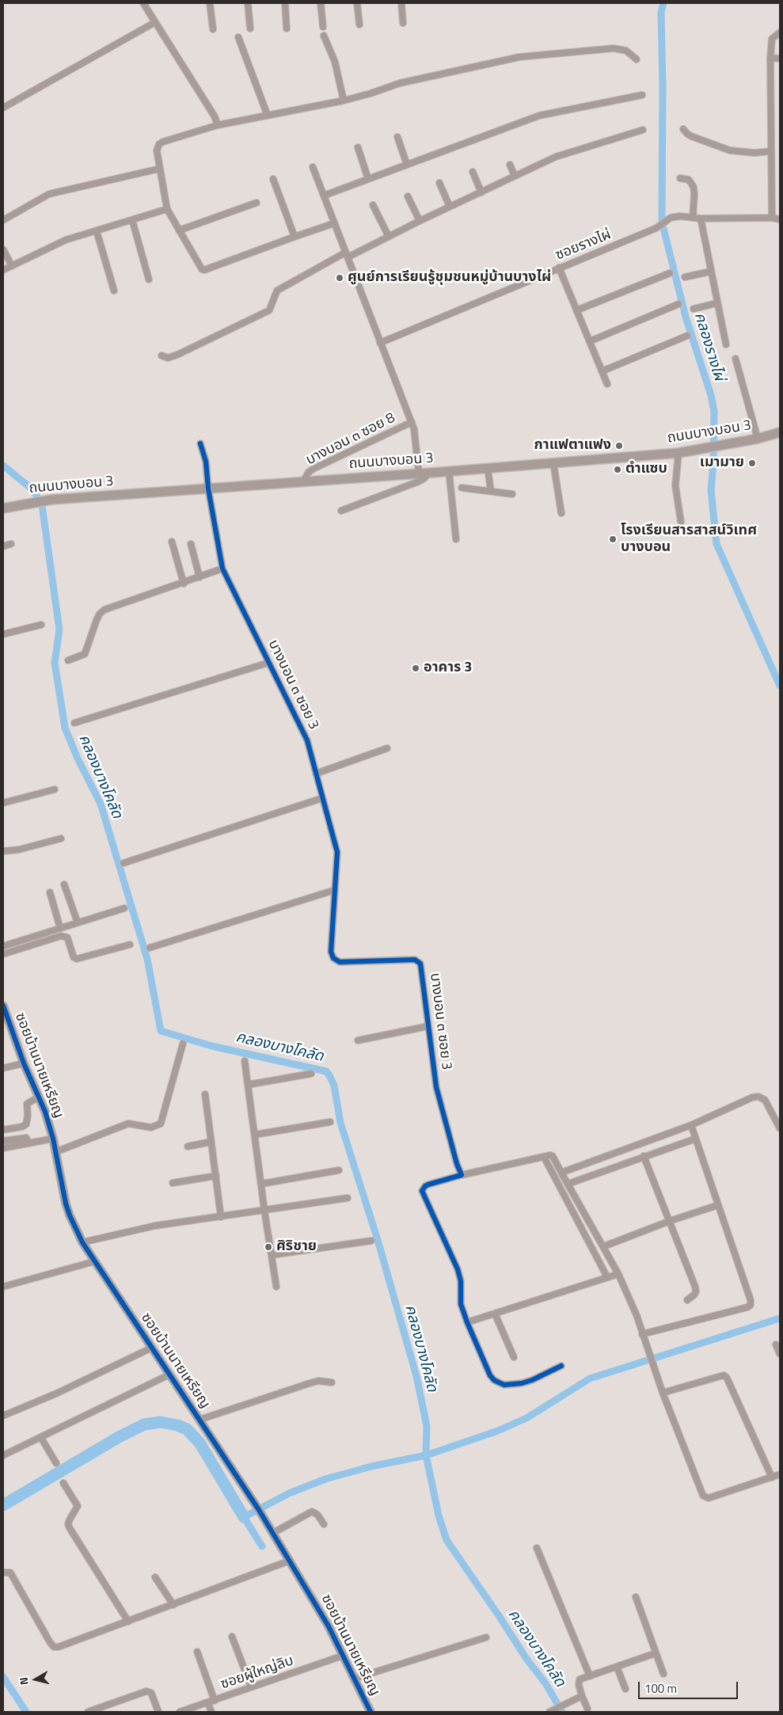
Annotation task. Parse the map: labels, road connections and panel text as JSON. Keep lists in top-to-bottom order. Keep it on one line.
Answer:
{"streets":{"main road":["ถนนบางบอน 3"],"street":["ซอยรางไผ่","บางบอน ๓ ซอย 8","บางบอน ๓ ซอย 3","ซอยบ้านนายเหรียญ","ซอยผู้ใหญ่ลิบ"]},"crossings":[["ถนนบางบอน 3","บางบอน ๓ ซอย 8"],["ถนนบางบอน 3","บางบอน ๓ ซอย 3"],["ซอยบ้านนายเหรียญ","ซอยผู้ใหญ่ลิบ"]],"water":["คลองรางไผ่","คลองบางโคลัด"],"places":["ศูนย์การเรียนรู้ชุมชนหมู่บ้านบางไผ่","กาแฟตาแฟง","เมามาย","ตำแซบ","โรงเรียนสารสาสน์วิเทศ บางบอน","อาคาร 3","ศิริชาย"],"scale_bar":"100 m","north":"left"}
